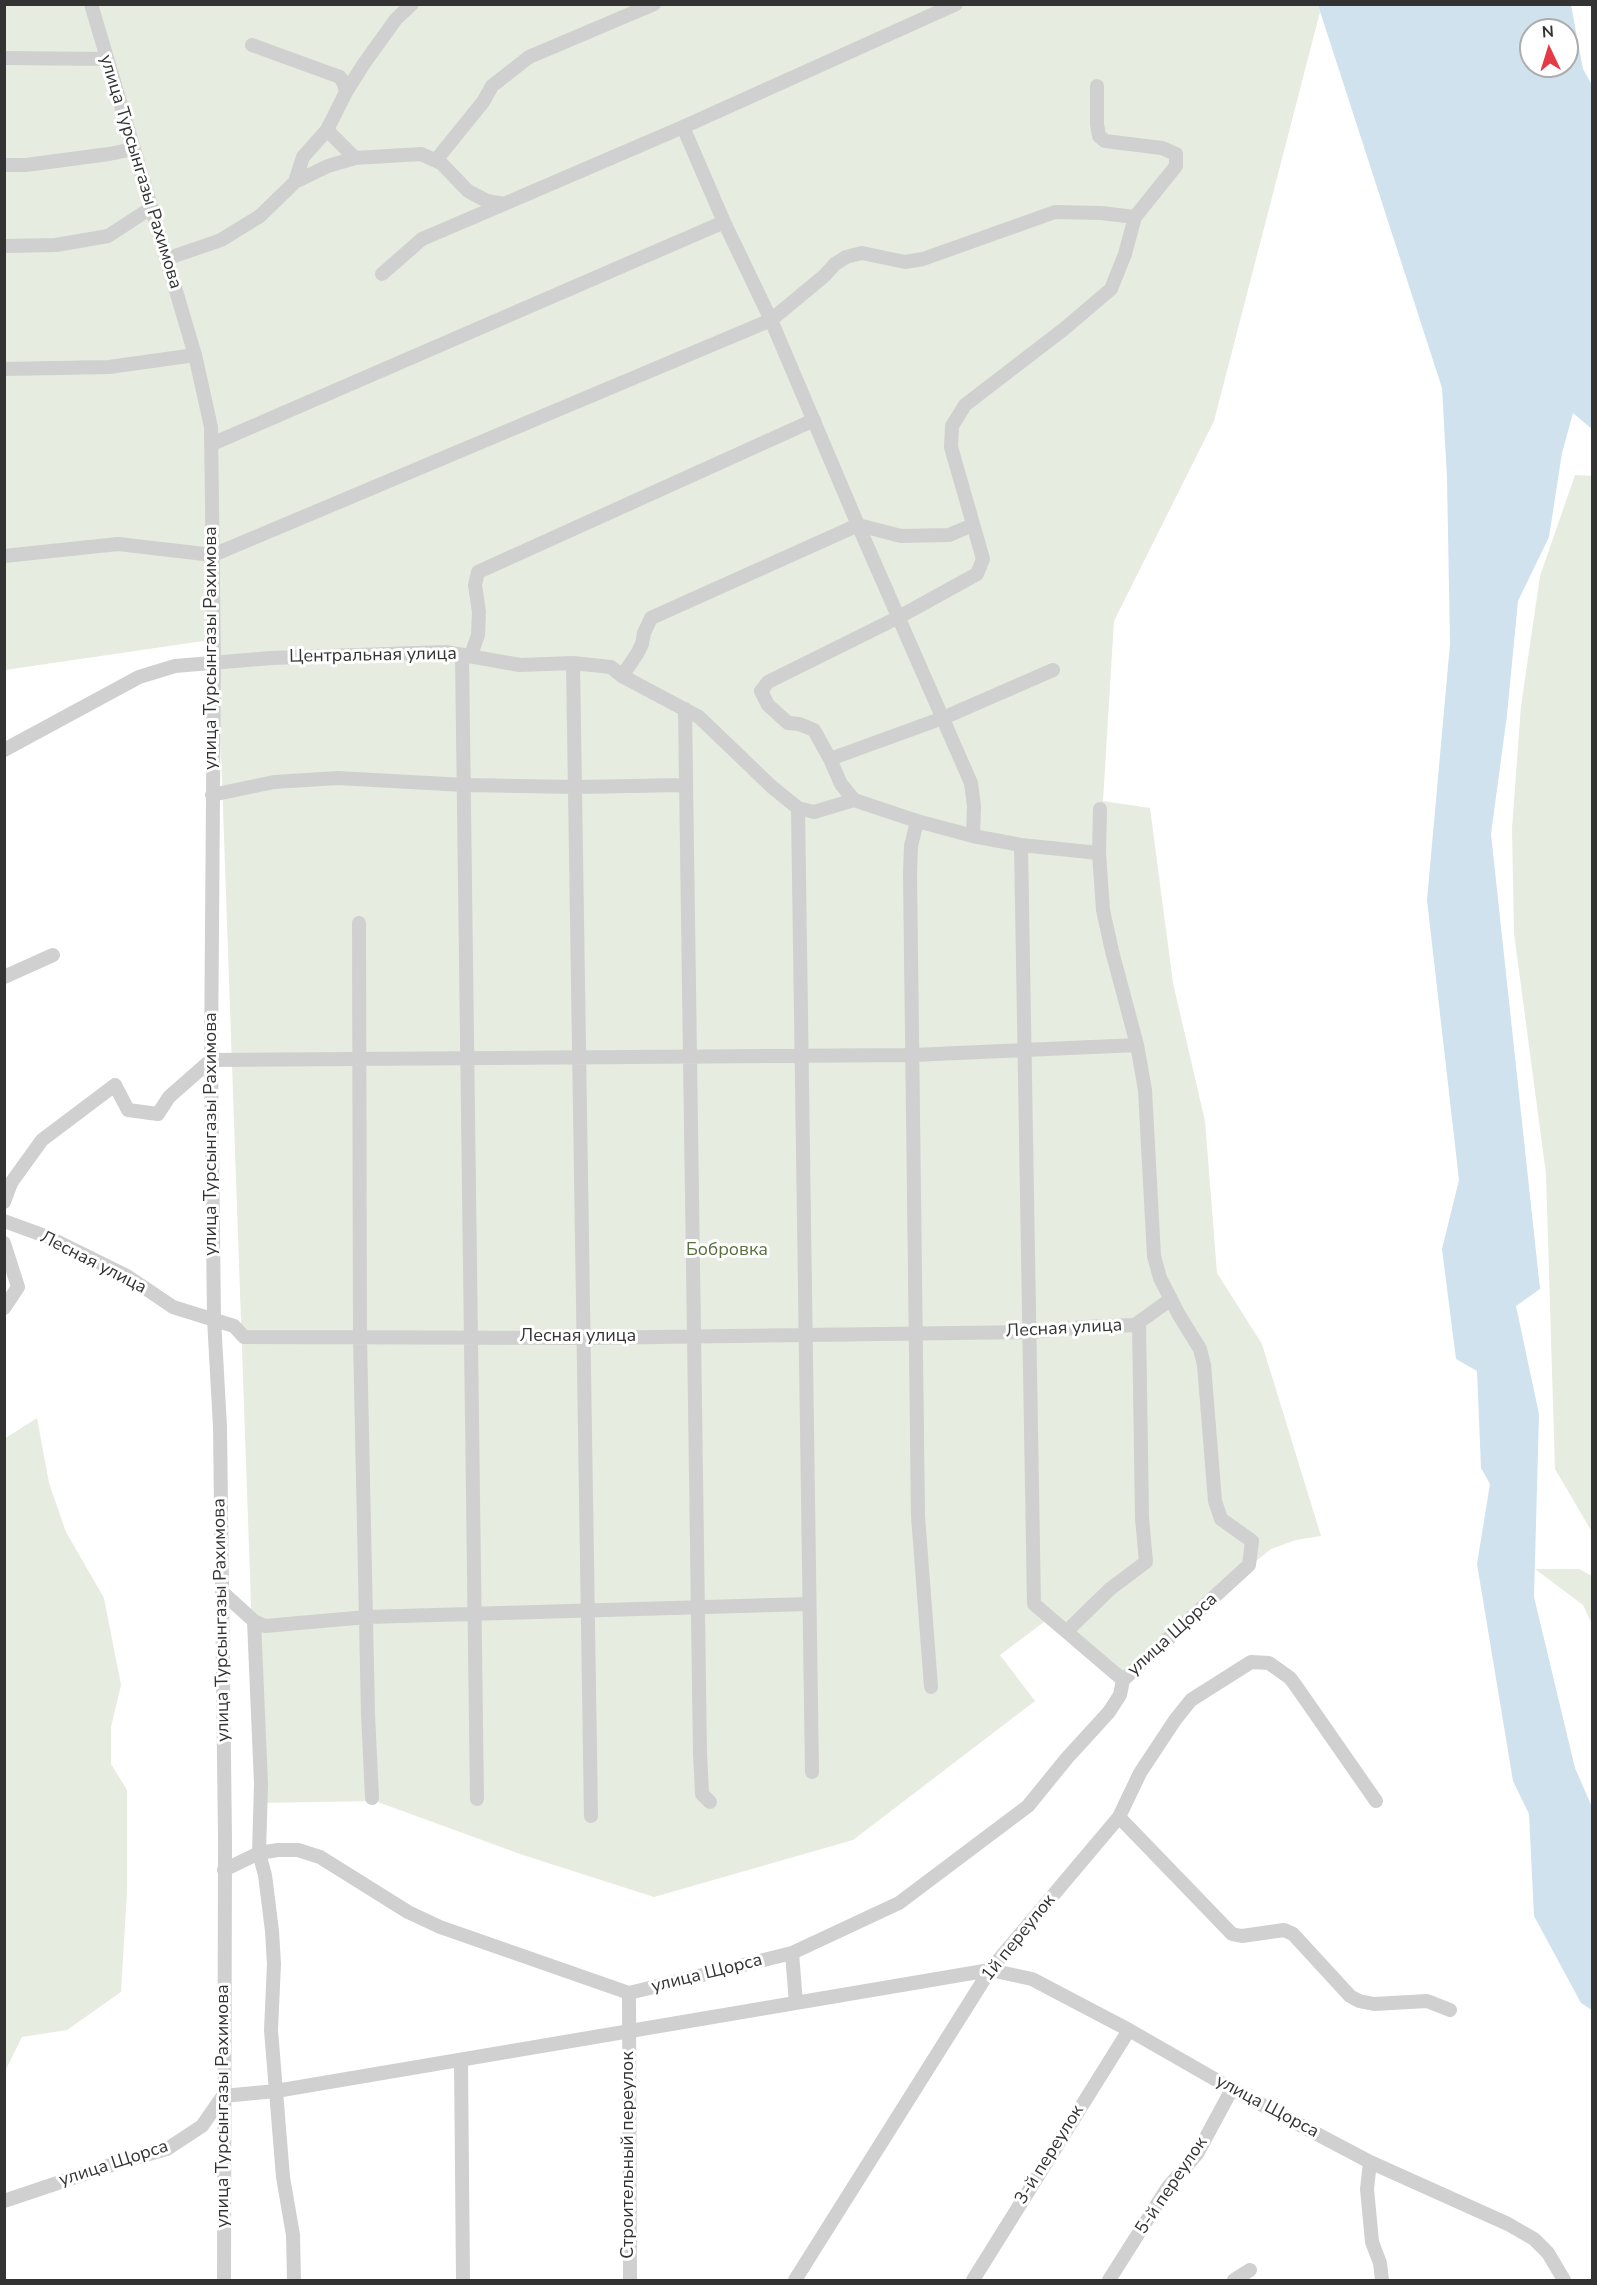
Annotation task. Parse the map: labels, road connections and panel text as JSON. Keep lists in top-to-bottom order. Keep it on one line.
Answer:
{"streets":{"street":["улица Турсынгазы Рахимова","Центральная улица","Лесная улица","улица Щорса","1й переулок","Строительный переулок","3-й переулок","5-й переулок"]},"crossings":[["улица Турсынгазы Рахимова","Центральная улица"],["улица Турсынгазы Рахимова","Лесная улица"],["улица Турсынгазы Рахимова","улица Щорса"],["Лесная улица","улица Щорса"],["улица Щорса","1й переулок"],["улица Щорса","Строительный переулок"],["улица Щорса","3-й переулок"],["улица Щорса","5-й переулок"]],"parks":["Бобровка"],"north":"top"}
